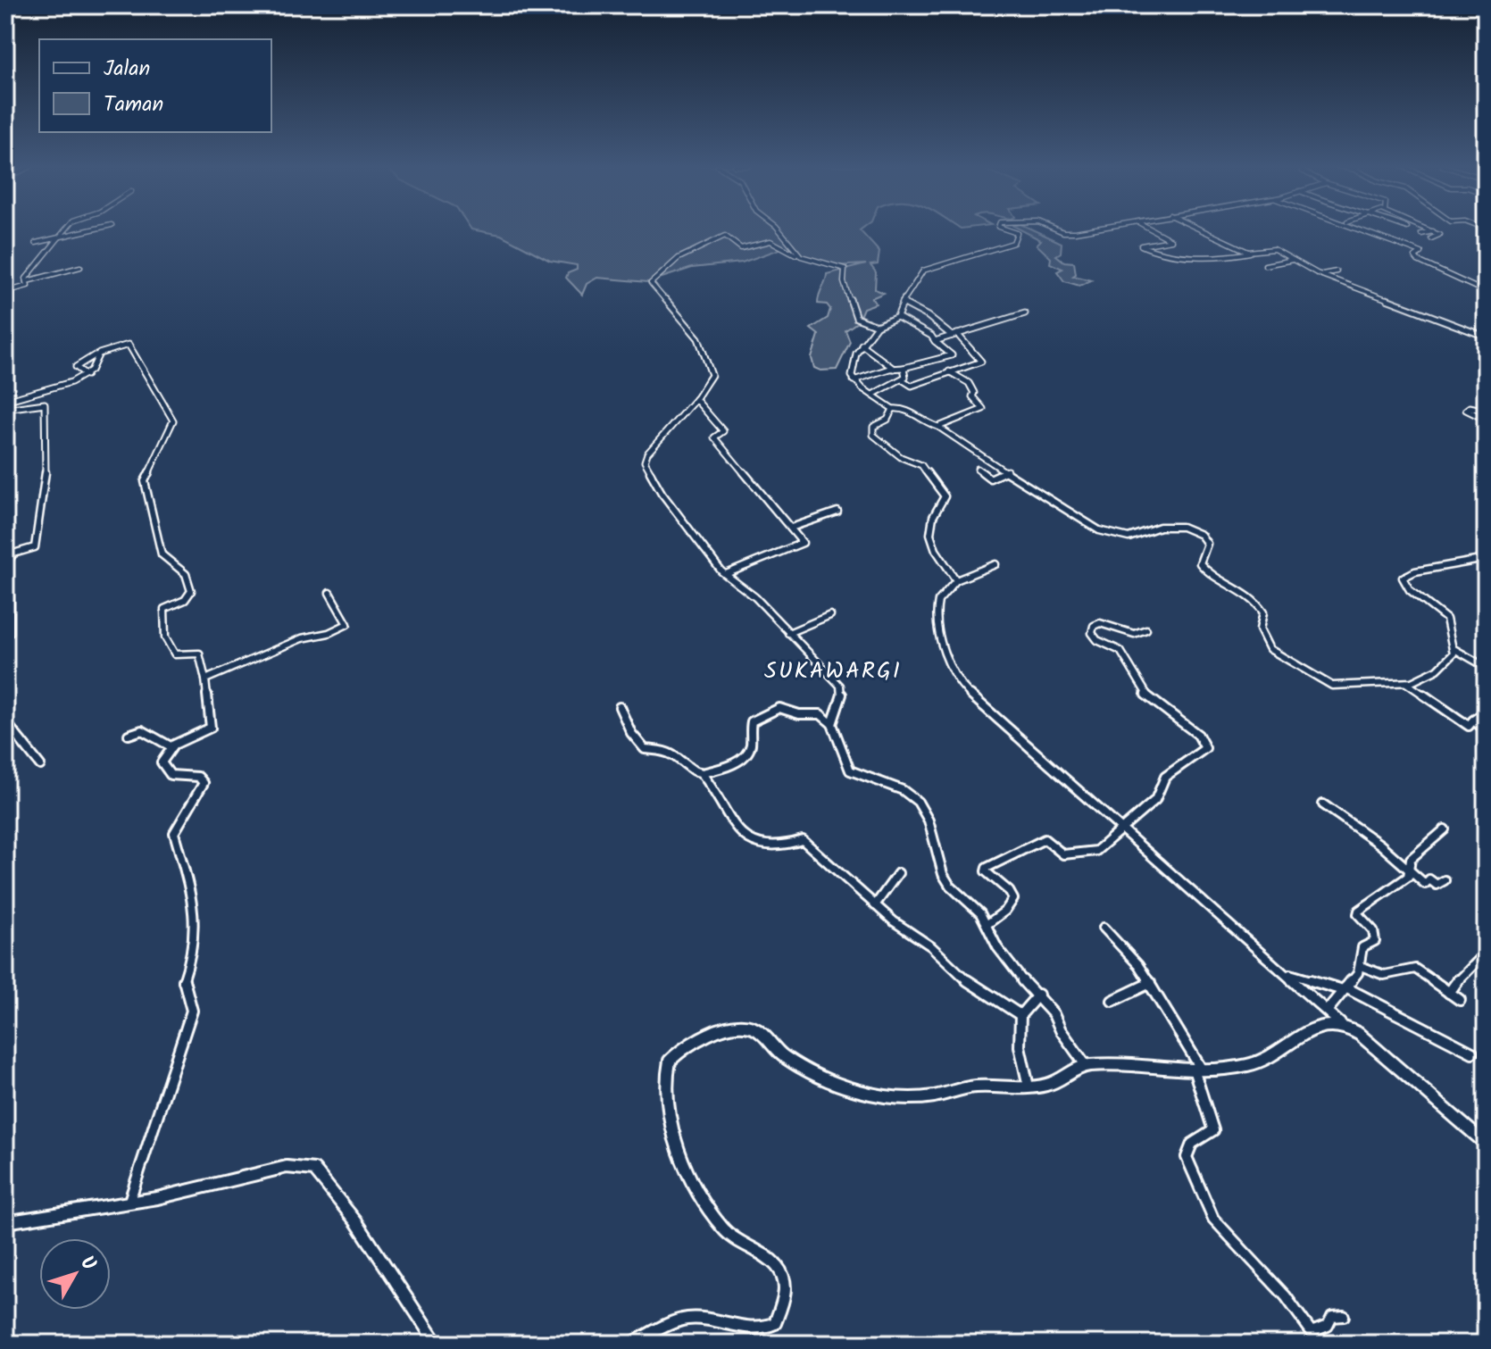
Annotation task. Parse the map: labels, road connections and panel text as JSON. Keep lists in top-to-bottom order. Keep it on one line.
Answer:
{"districts":["SUKAWARGI"],"legend":["Jalan","Taman"],"north":"top right"}
